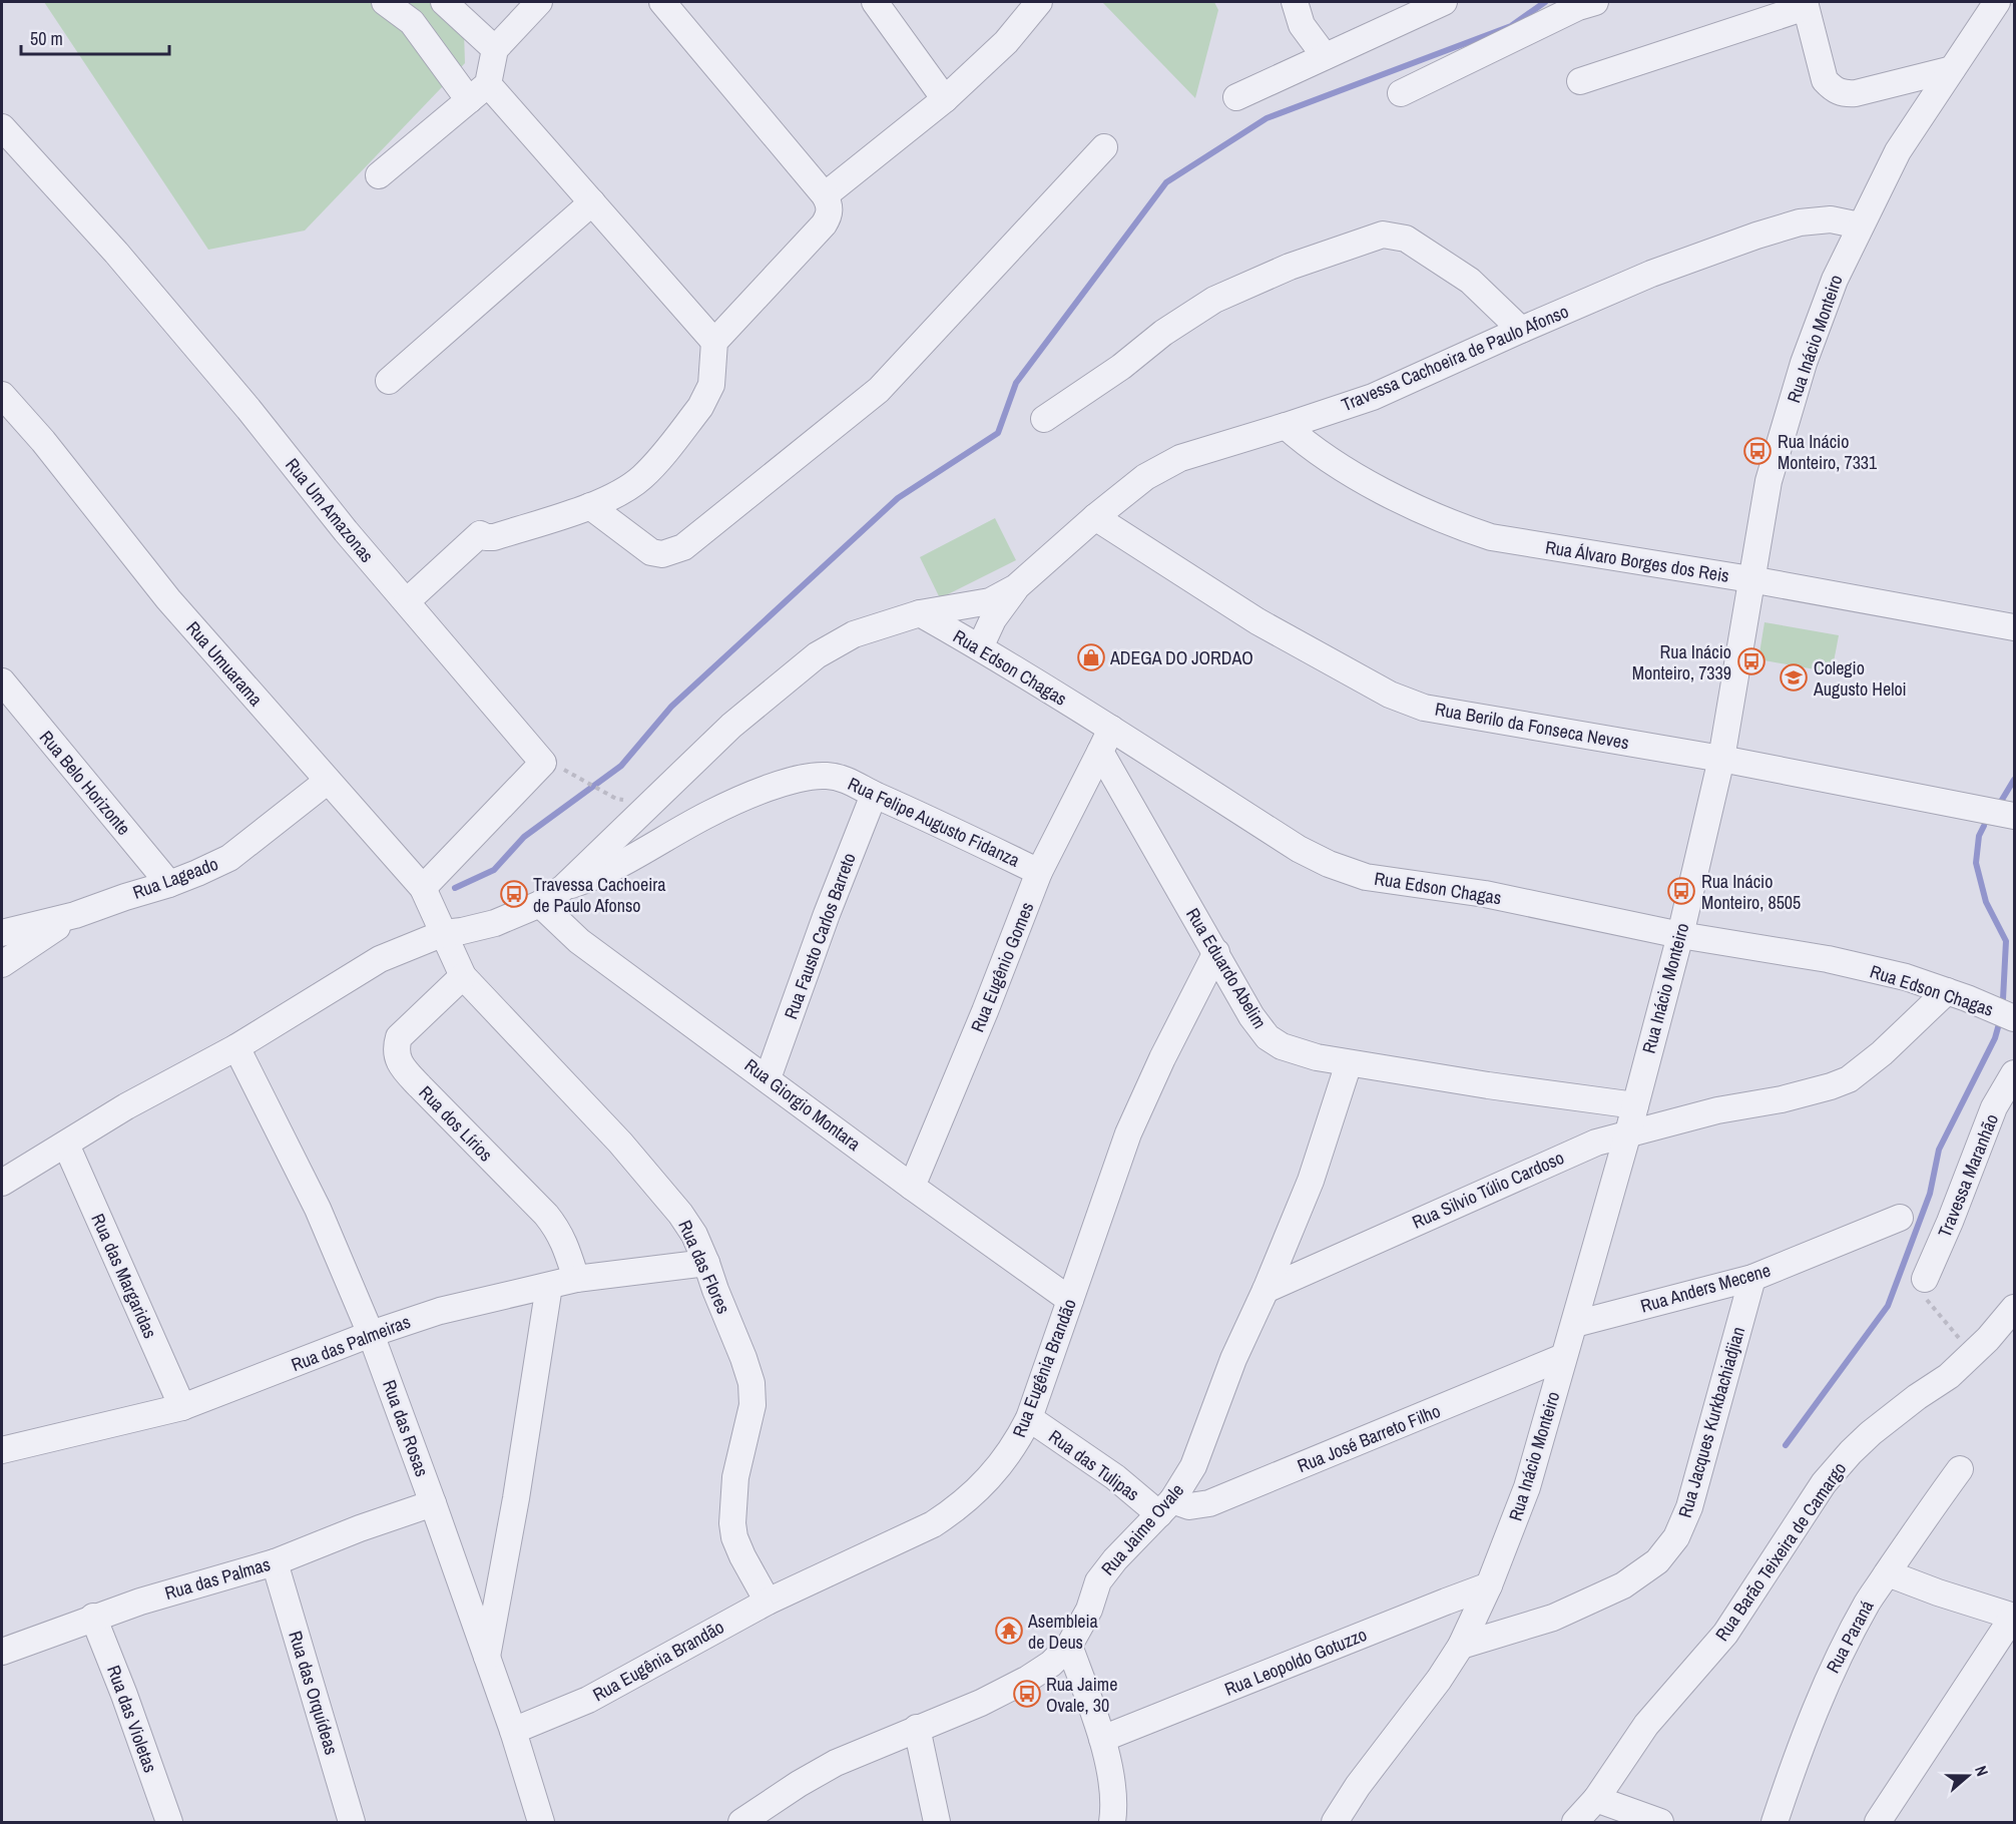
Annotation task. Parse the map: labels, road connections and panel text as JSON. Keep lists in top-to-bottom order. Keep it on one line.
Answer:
{"streets":{"street":["Rua Inácio Monteiro","Travessa Cachoeira de Paulo Afonso","Rua Um Amazonas","Rua Álvaro Borges dos Reis","Rua Umuarama","Rua Edson Chagas","Rua Berilo da Fonseca Neves","Rua Belo Horizonte","Rua Felipe Augusto Fidanza","Rua Lageado","Rua Fausto Carlos Barreto","Rua Eugênio Gomes","Rua Eduardo Abelim","Rua Giorgio Montara","Rua dos Lírios","Travessa Maranhão","Rua Silvio Túlio Cardoso","Rua das Flores","Rua das Margaridas","Rua Anders Mecene","Rua das Palmeiras","Rua Eugênia Brandão","Rua Jacques Kurkbachiadjian","Rua das Rosas","Rua José Barreto Filho","Rua das Tulipas","Rua Jaime Ovale","Rua Barão Teixeira de Camargo","Rua das Palmas","Rua Paraná","Rua Leopoldo Gotuzzo","Rua das Orquídeas","Rua das Violetas"]},"crossings":[["Rua Inácio Monteiro","Travessa Cachoeira de Paulo Afonso"],["Rua Inácio Monteiro","Rua Álvaro Borges dos Reis"],["Rua Inácio Monteiro","Rua Edson Chagas"],["Rua Inácio Monteiro","Rua Berilo da Fonseca Neves"],["Rua Inácio Monteiro","Rua Eduardo Abelim"],["Rua Inácio Monteiro","Rua Silvio Túlio Cardoso"],["Rua Inácio Monteiro","Rua Anders Mecene"],["Rua Inácio Monteiro","Rua Jacques Kurkbachiadjian"],["Rua Inácio Monteiro","Rua José Barreto Filho"],["Rua Inácio Monteiro","Rua Leopoldo Gotuzzo"],["Travessa Cachoeira de Paulo Afonso","Rua Álvaro Borges dos Reis"],["Travessa Cachoeira de Paulo Afonso","Rua Umuarama"],["Travessa Cachoeira de Paulo Afonso","Rua Edson Chagas"],["Travessa Cachoeira de Paulo Afonso","Rua Berilo da Fonseca Neves"],["Travessa Cachoeira de Paulo Afonso","Rua Felipe Augusto Fidanza"],["Travessa Cachoeira de Paulo Afonso","Rua Giorgio Montara"],["Travessa Cachoeira de Paulo Afonso","Rua das Flores"],["Travessa Cachoeira de Paulo Afonso","Rua das Margaridas"],["Travessa Cachoeira de Paulo Afonso","Rua das Rosas"],["Rua Um Amazonas","Rua Umuarama"],["Rua Umuarama","Rua Lageado"],["Rua Umuarama","Rua das Flores"],["Rua Edson Chagas","Rua Eugênio Gomes"],["Rua Edson Chagas","Rua Eduardo Abelim"],["Rua Edson Chagas","Rua Silvio Túlio Cardoso"],["Rua Belo Horizonte","Rua Lageado"],["Rua Felipe Augusto Fidanza","Rua Fausto Carlos Barreto"],["Rua Felipe Augusto Fidanza","Rua Eugênio Gomes"],["Rua Fausto Carlos Barreto","Rua Giorgio Montara"],["Rua Eugênio Gomes","Rua Eduardo Abelim"],["Rua Eugênio Gomes","Rua Giorgio Montara"],["Rua Eduardo Abelim","Rua Eugênia Brandão"],["Rua Eduardo Abelim","Rua Jaime Ovale"],["Rua Giorgio Montara","Rua Eugênia Brandão"],["Rua dos Lírios","Rua das Flores"],["Rua dos Lírios","Rua das Palmeiras"],["Rua Silvio Túlio Cardoso","Rua Jaime Ovale"],["Rua das Flores","Rua das Palmeiras"],["Rua das Flores","Rua Eugênia Brandão"],["Rua das Margaridas","Rua das Palmeiras"],["Rua Anders Mecene","Rua Jacques Kurkbachiadjian"],["Rua das Palmeiras","Rua das Rosas"],["Rua Eugênia Brandão","Rua das Rosas"],["Rua Eugênia Brandão","Rua das Tulipas"],["Rua das Rosas","Rua das Palmas"],["Rua José Barreto Filho","Rua das Tulipas"],["Rua José Barreto Filho","Rua Jaime Ovale"],["Rua das Tulipas","Rua Jaime Ovale"],["Rua das Palmas","Rua das Orquídeas"],["Rua das Palmas","Rua das Violetas"]],"places":{"bus stop":["Rua Inácio Monteiro, 7331","Rua Inácio Monteiro, 7339","Rua Inácio Monteiro, 8505","Travessa Cachoeira de Paulo Afonso","Rua Jaime Ovale, 30"],"shop":["ADEGA DO JORDAO"],"school or university":["Colegio Augusto Heloi"],"temple":["Asembleia de Deus"]},"scale_bar":"50 m","north":"right"}
